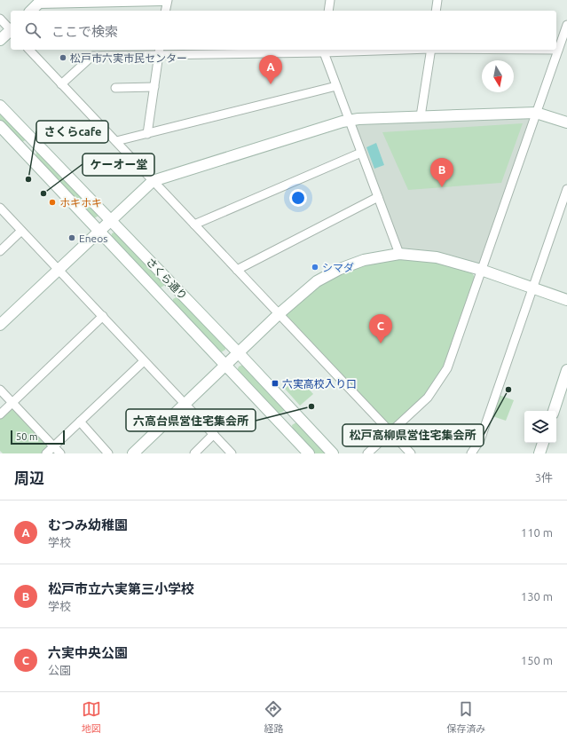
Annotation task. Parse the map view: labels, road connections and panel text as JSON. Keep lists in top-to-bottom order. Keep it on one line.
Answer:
{"streets":{"street":["さくら通り"]},"places":{"other":["松戸市六実市民センター","さくらcafe","ケーオー堂","ホキホキ","Eneos","シマダ","松戸高柳県営住宅集会所","六高台県営住宅集会所"],"transit":["六実高校入り口"]},"scale_bar":"50 m","north":"bottom","page":{"search":"ここで検索","pins":["A","B","C"],"scale":"50 m","heading":["周辺","3件"],"list":[{"mark":"A","name":"むつみ幼稚園","note":"学校","value":"110 m"},{"mark":"B","name":"松戸市立六実第三小学校","note":"学校","value":"130 m"},{"mark":"C","name":"六実中央公園","note":"公園","value":"150 m"}],"nav":["地図","経路","保存済み"]}}
